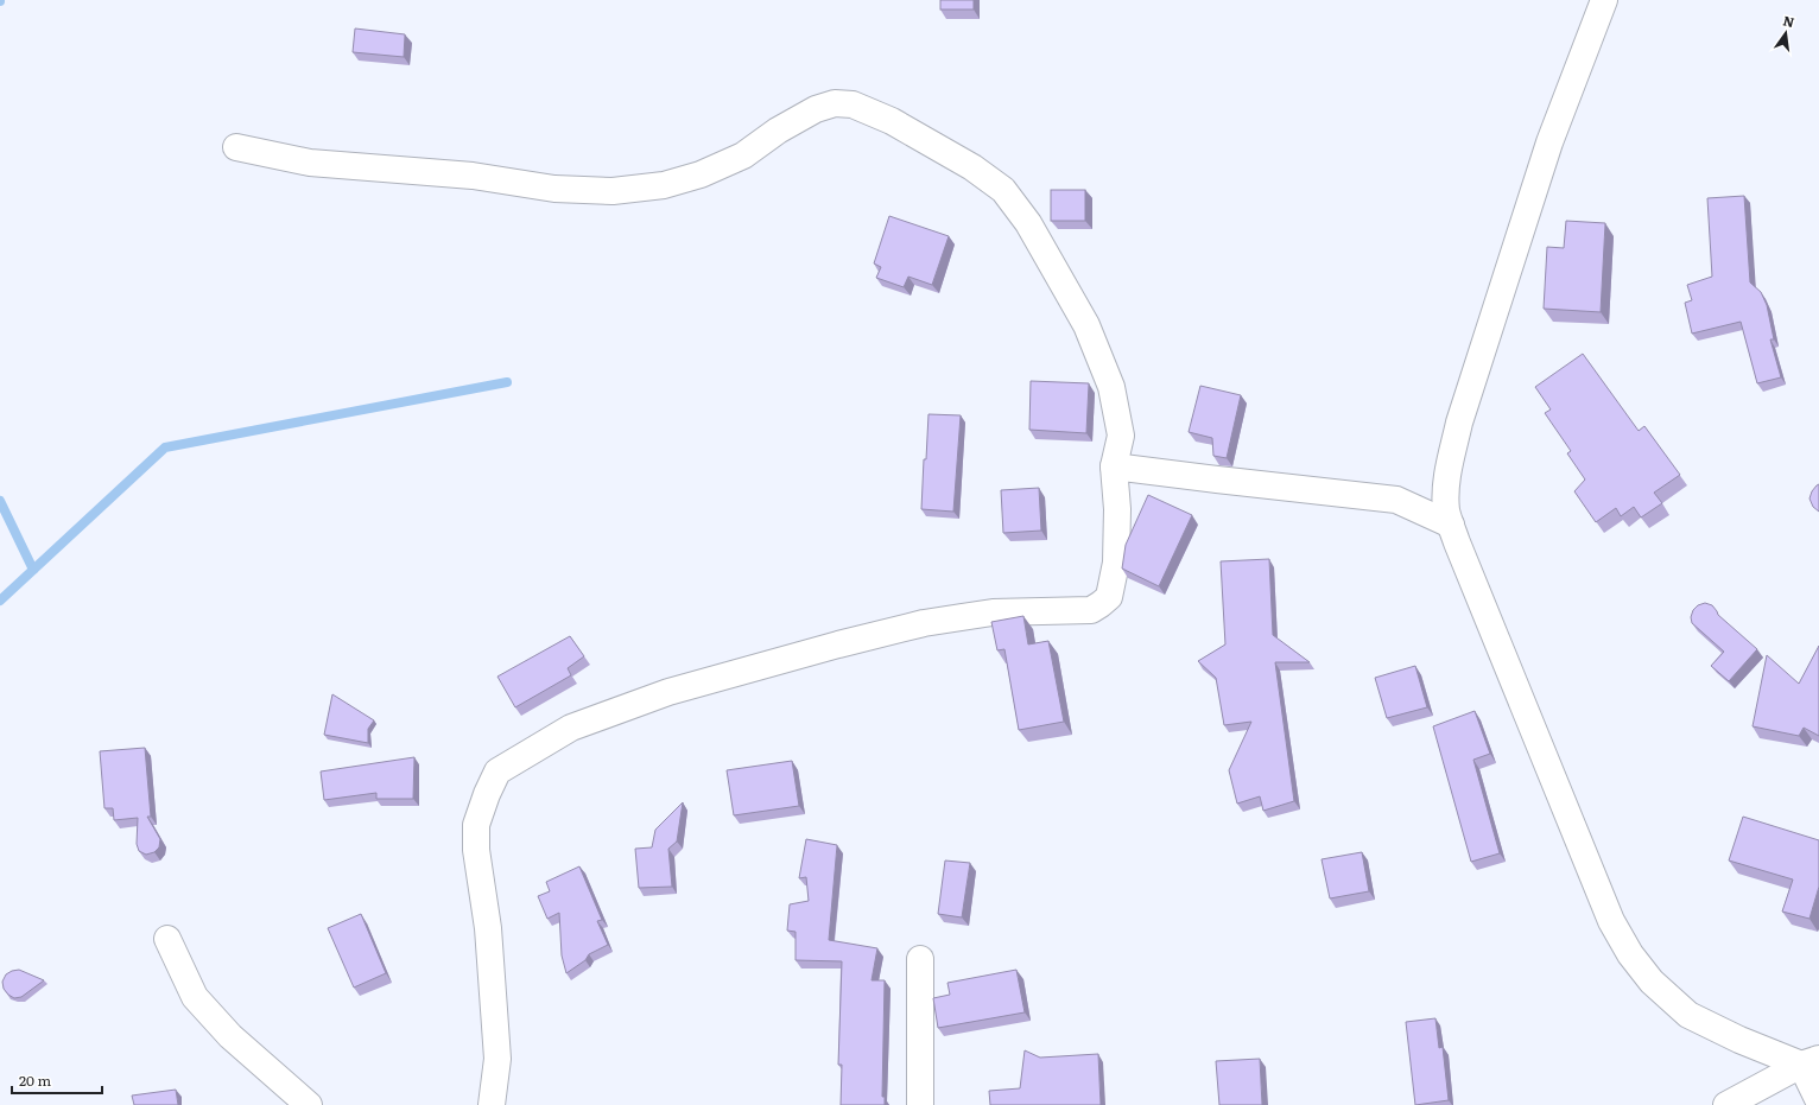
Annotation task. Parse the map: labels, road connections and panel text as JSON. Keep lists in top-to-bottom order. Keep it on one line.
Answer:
{"scale_bar":"20 m","north":"top"}
